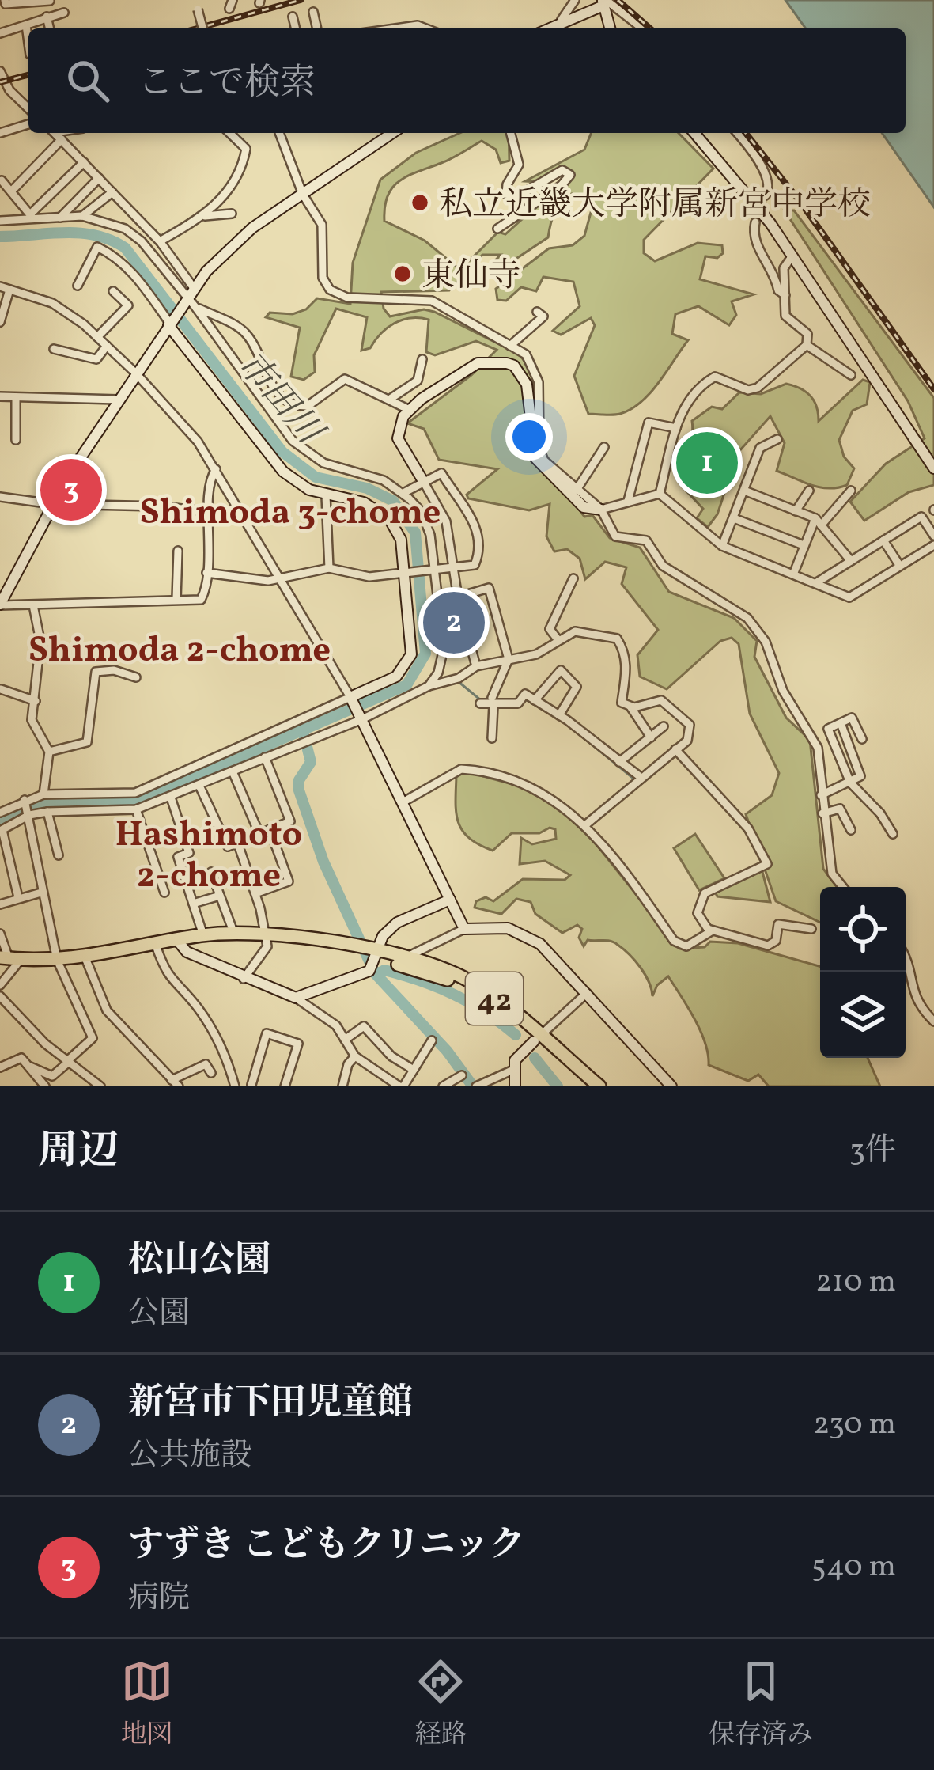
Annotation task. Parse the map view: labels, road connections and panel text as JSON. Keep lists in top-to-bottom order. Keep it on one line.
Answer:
{"streets":{"highway":["42"]},"districts":["Shimoda 3-chome","Shimoda 2-chome","Hashimoto 2-chome"],"water":["市田川"],"places":["私立近畿大学附属新宮中学校","東仙寺"],"page":{"search":"ここで検索","pins":["1","3","2"],"heading":["周辺","3件"],"list":[{"mark":"1","name":"松山公園","note":"公園","value":"210 m"},{"mark":"2","name":"新宮市下田児童館","note":"公共施設","value":"230 m"},{"mark":"3","name":"すずき こどもクリニック","note":"病院","value":"540 m"}],"nav":["地図","経路","保存済み"]}}
